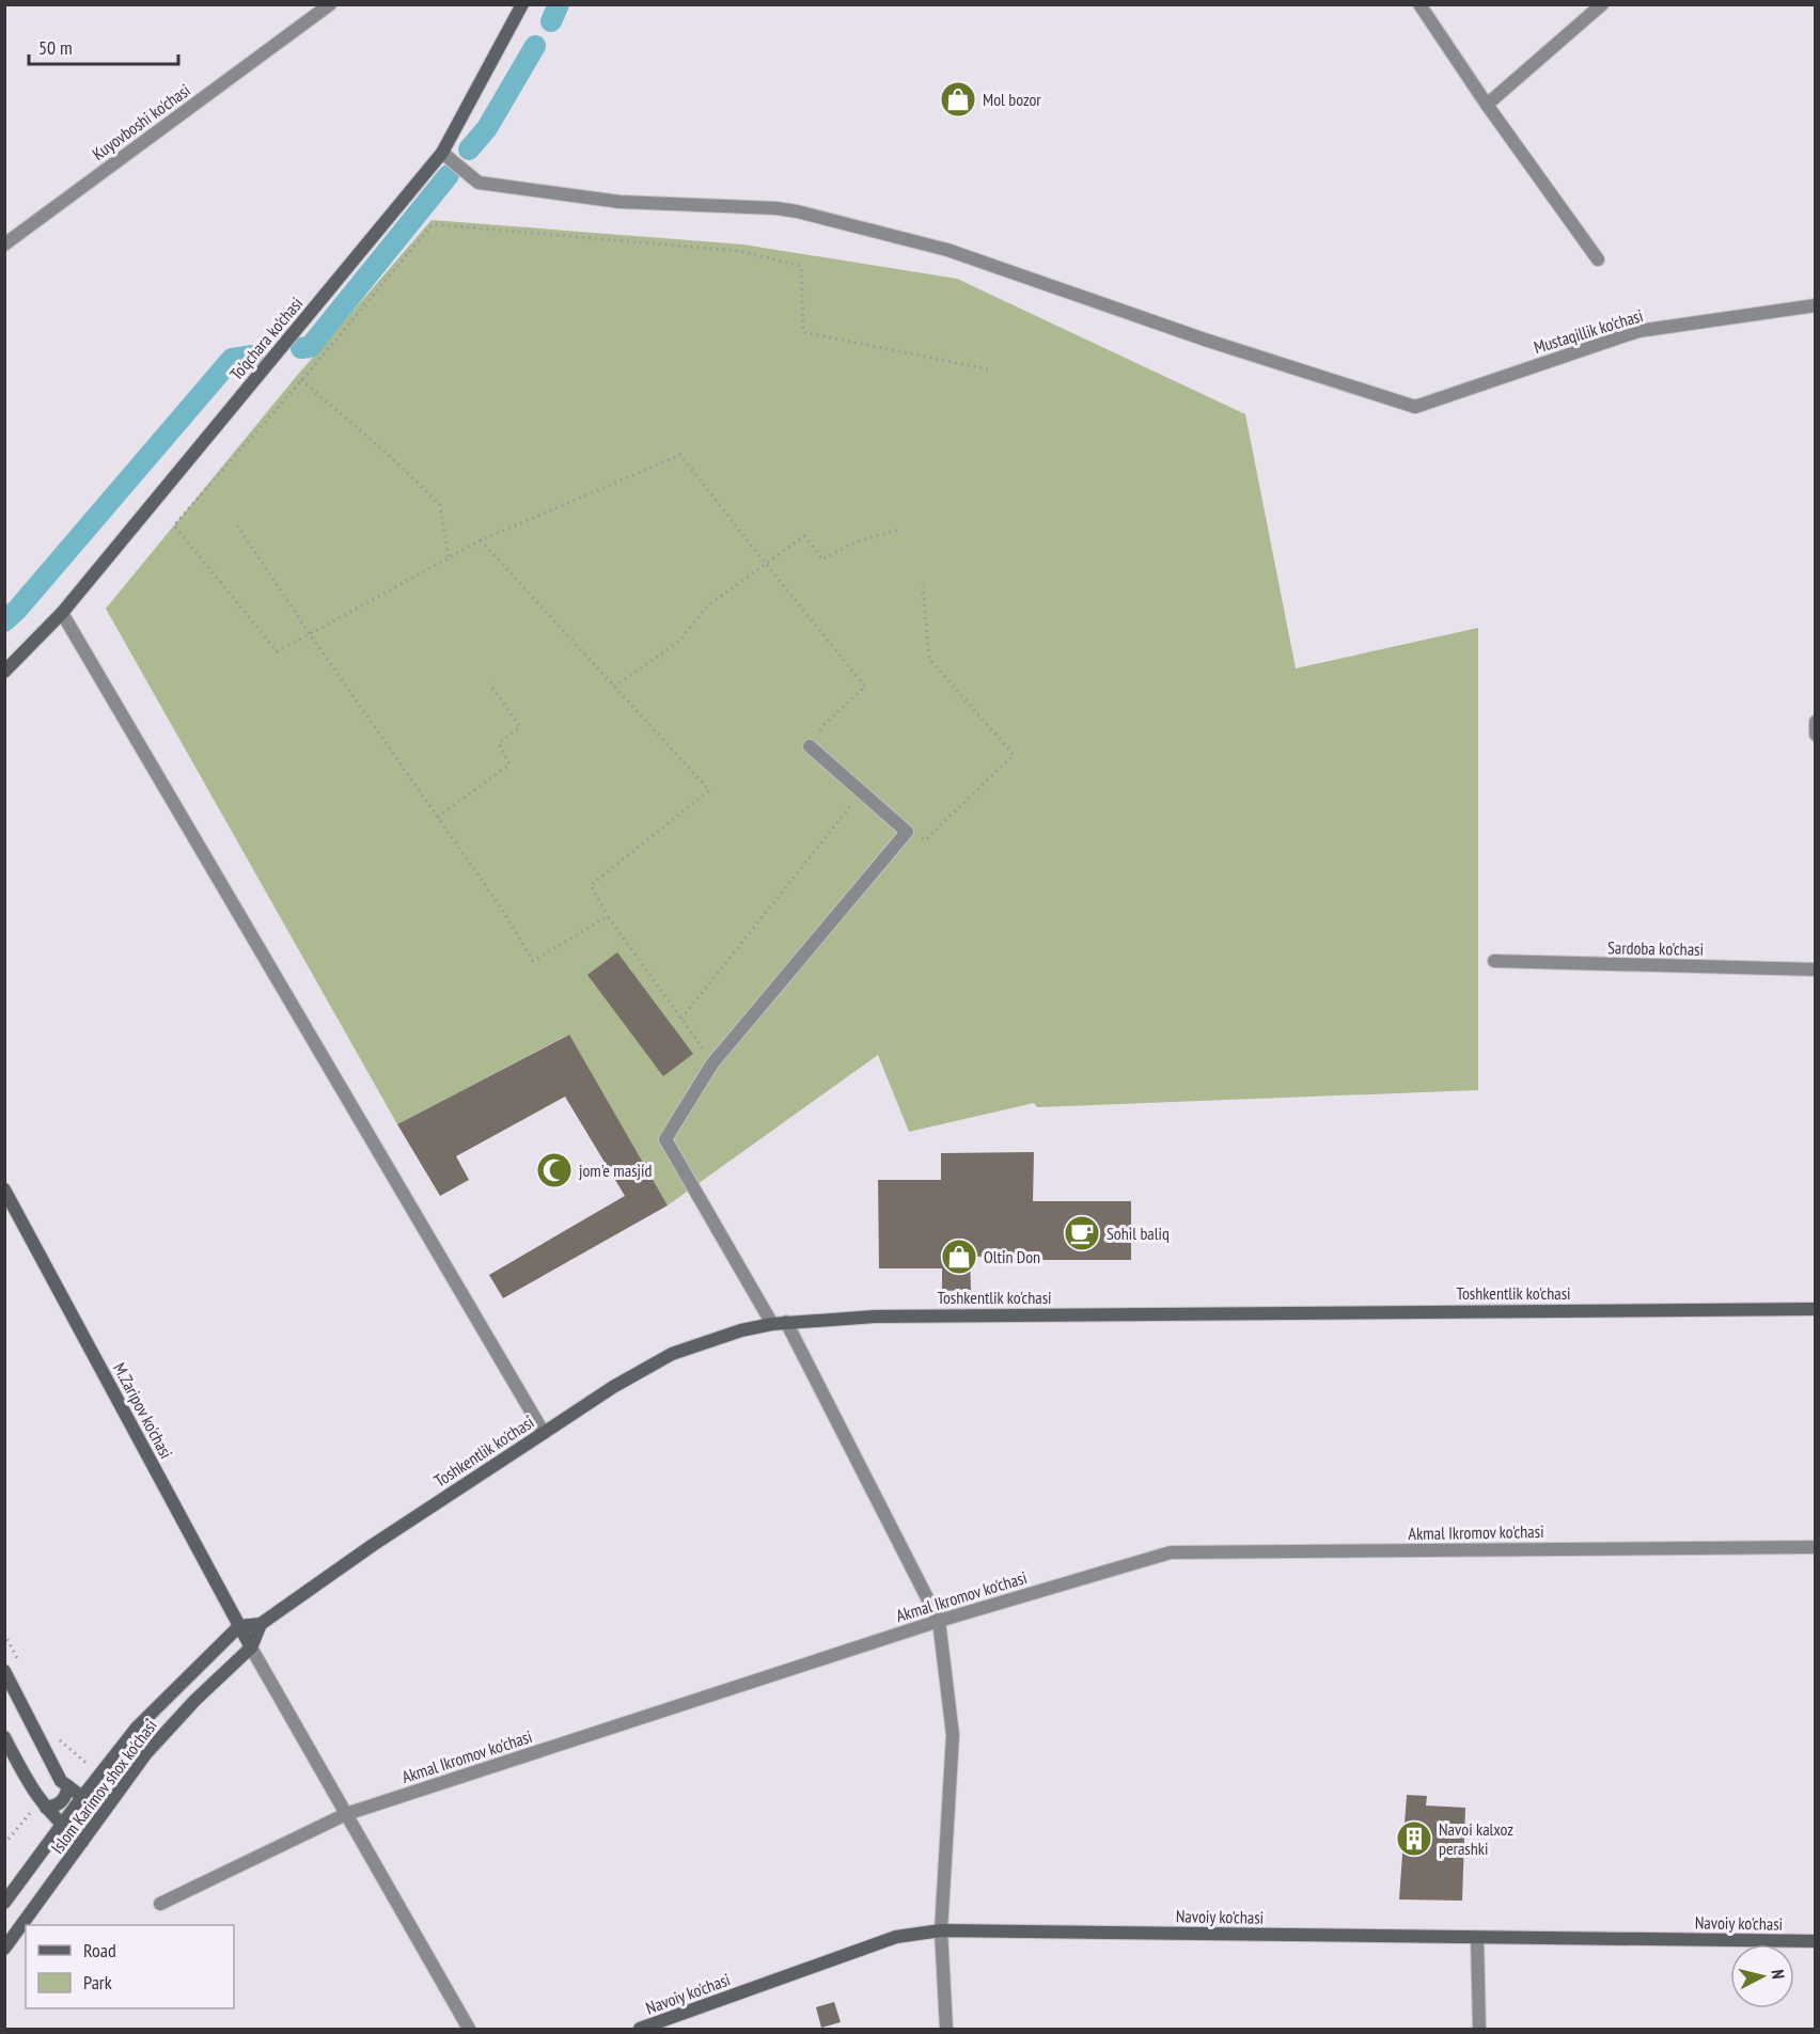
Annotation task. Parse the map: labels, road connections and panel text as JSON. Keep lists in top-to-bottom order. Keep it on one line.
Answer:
{"streets":{"street":["Kuyovboshi ko'chasi","Mustaqillik ko'chasi","To'qchara ko'chasi","Sardoba ko'chasi","Toshkentlik ko'chasi","M.Zaripov ko'chasi","Akmal Ikromov ko'chasi","Islom Karimov shox ko'chasi","Navoiy ko'chasi"]},"crossings":[["Mustaqillik ko'chasi","To'qchara ko'chasi"],["Toshkentlik ko'chasi","Islom Karimov shox ko'chasi"],["M.Zaripov ko'chasi","Islom Karimov shox ko'chasi"]],"places":{"shop":["Mol bozor","Oltin Don"],"mosque":["jom'e masjid"],"cafe":["Sohil baliq"],"building":["Navoi kalxoz perashki"]},"legend":["Road","Park"],"scale_bar":"50 m","north":"right"}
